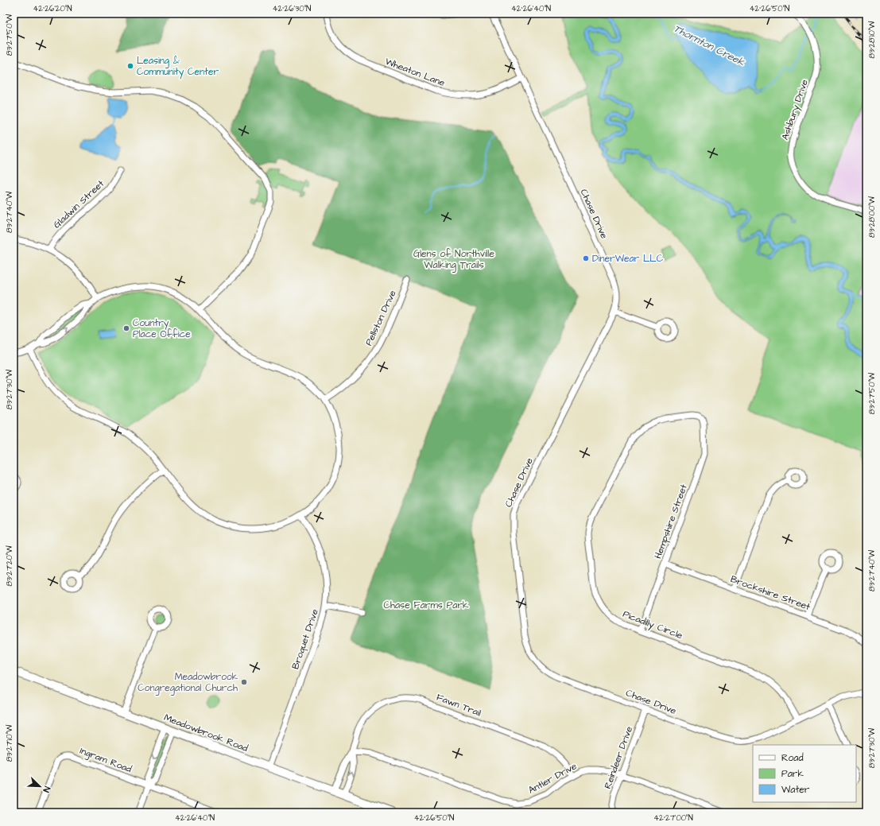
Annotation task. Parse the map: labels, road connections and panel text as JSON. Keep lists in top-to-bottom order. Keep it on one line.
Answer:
{"streets":{"street":["Wheaton Lane","Ashbury Drive","Gladwin Street","Chase Drive","Pellston Drive","Hempshire Street","Brockshire Street","Picadilly Circle","Broquet Drive","Fawn Trail","Meadowbrook Road","Reindeer Drive","Ingram Road","Antler Drive"]},"crossings":[["Wheaton Lane","Chase Drive"],["Chase Drive","Picadilly Circle"],["Chase Drive","Reindeer Drive"],["Hempshire Street","Brockshire Street"],["Hempshire Street","Picadilly Circle"],["Broquet Drive","Meadowbrook Road"],["Fawn Trail","Meadowbrook Road"],["Fawn Trail","Antler Drive"],["Reindeer Drive","Antler Drive"]],"water":["Thornton Creek"],"parks":["Glens of Northville Walking Trails","Chase Farms Park"],"places":["Leasing & Community Center","DinerWear LLC","Country Place Office","Meadowbrook Congregational Church"],"legend":["Road","Park","Water"],"north":"bottom right","coordinates":["42°26'20\"N","42°26'30\"N","42°26'40\"N","42°26'50\"N","83°27'50\"W","83°28'10\"W","83°27'40\"W","83°28'00\"W","83°27'30\"W","83°27'20\"W","83°27'10\"W","42°27'00\"N"]}
